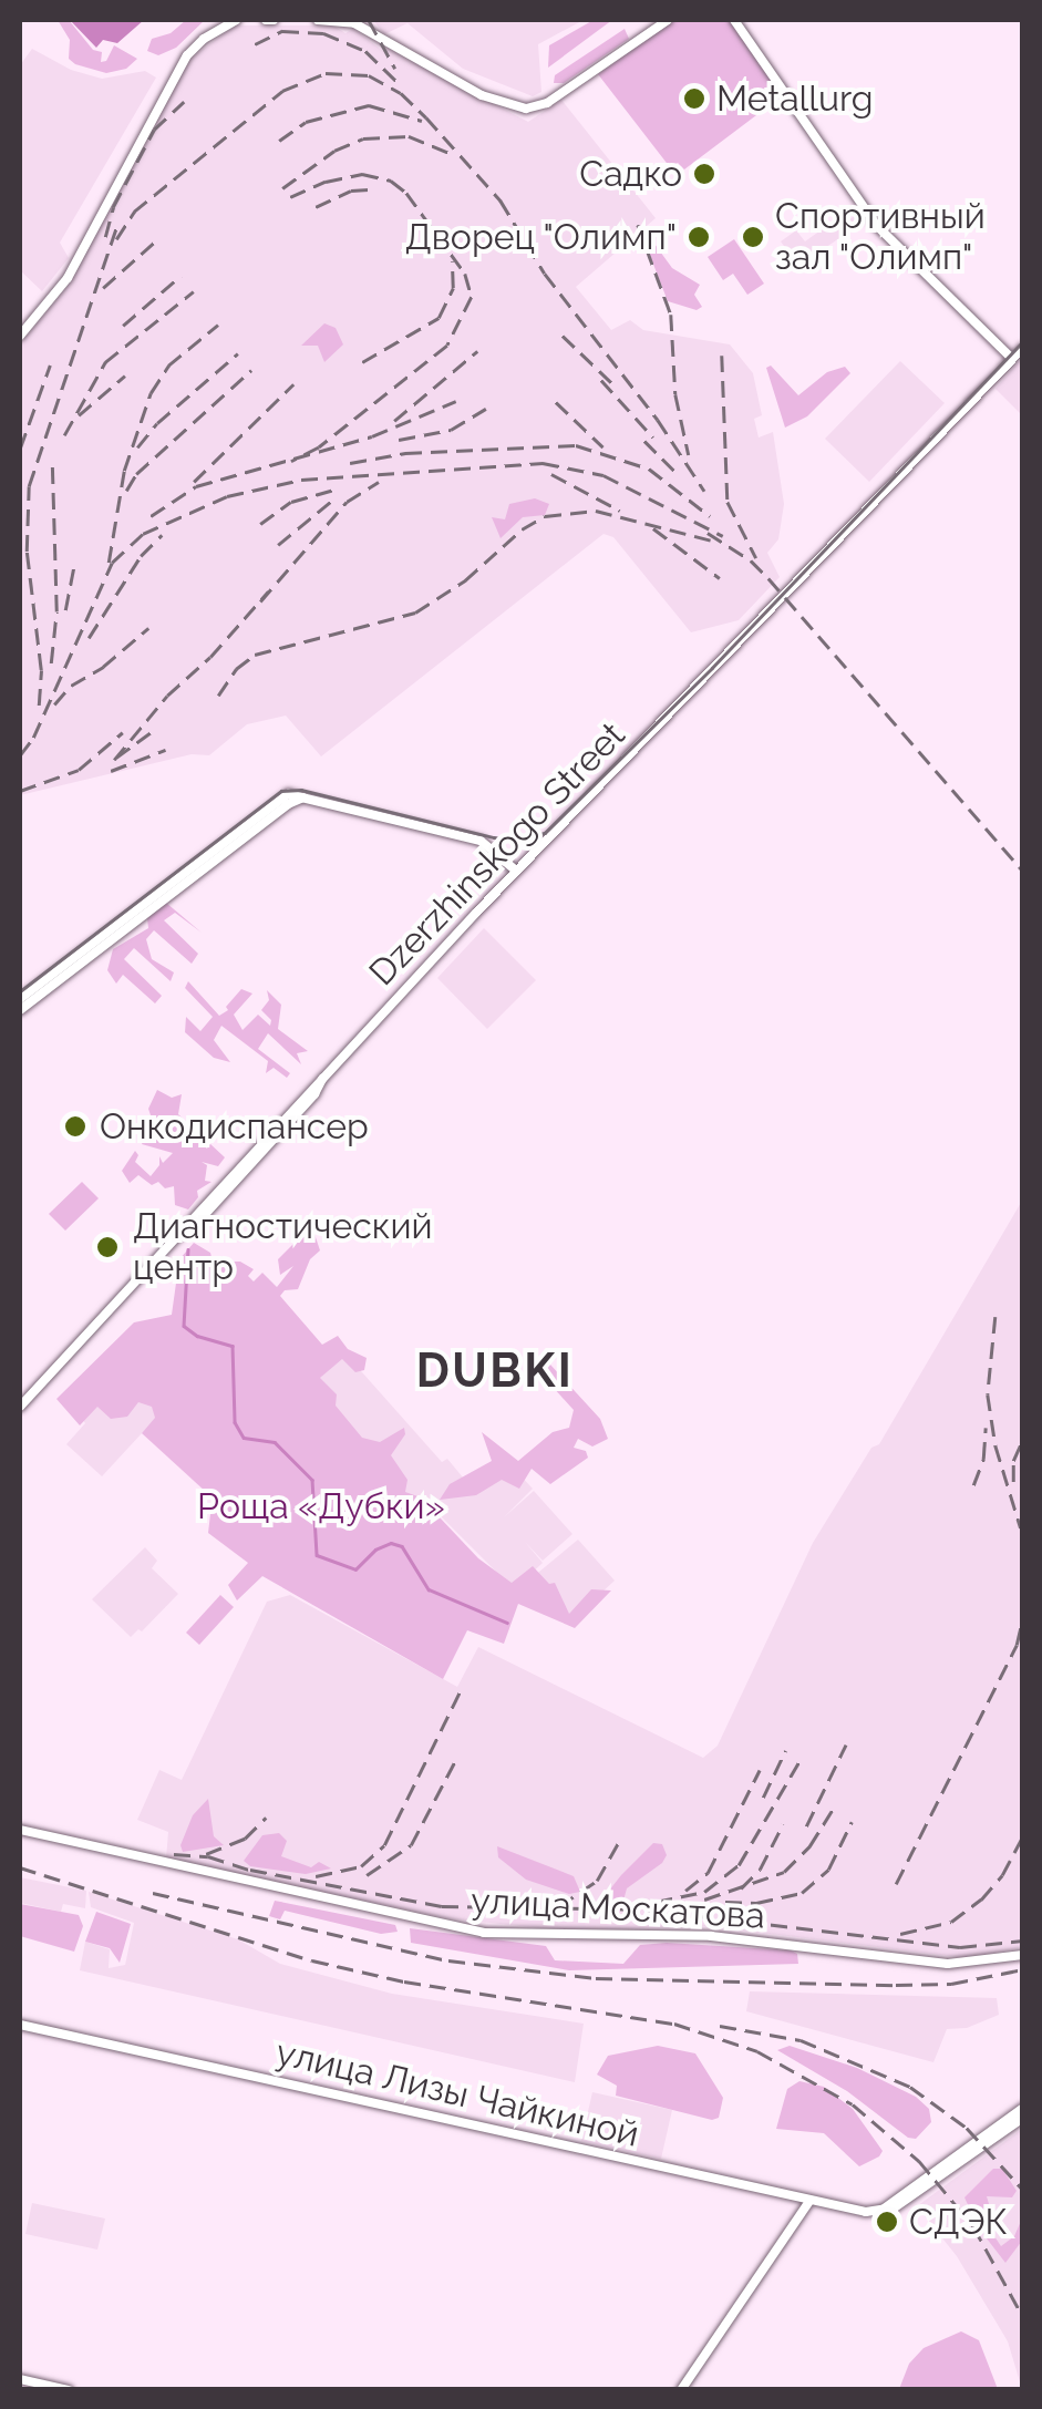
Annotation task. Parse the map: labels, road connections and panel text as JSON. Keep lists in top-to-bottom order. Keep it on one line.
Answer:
{"streets":{"main road":["Dzerzhinskogo Street","улица Москатова","улица Лизы Чайкиной"]},"districts":["DUBKI"],"parks":["Роща «Дубки»"],"places":["Metallurg","Садко","Дворец \"Олимп\"","Спортивный зал \"Олимп\"","Онкодиспансер","Диагностический центр","СДЭК"]}
